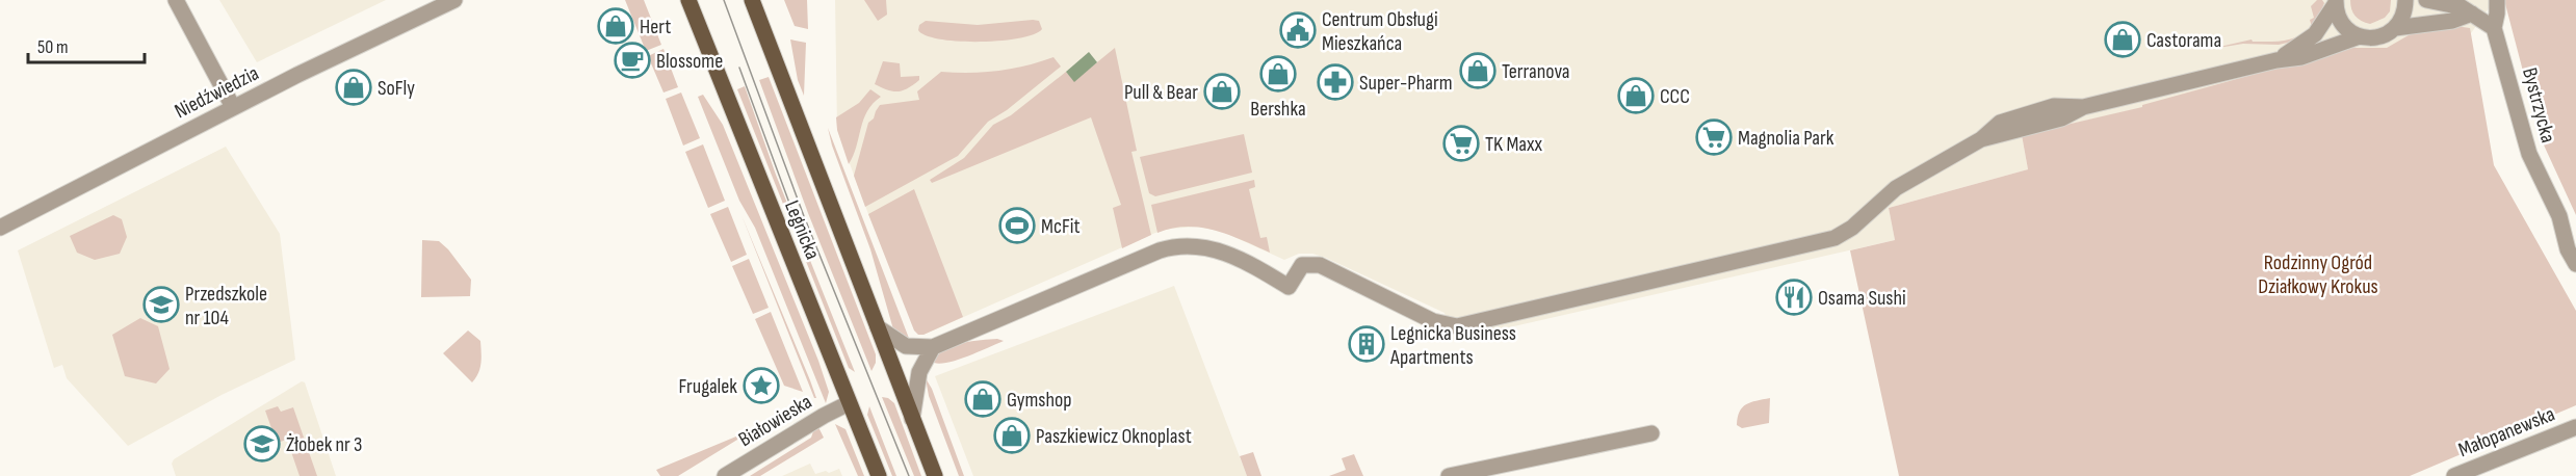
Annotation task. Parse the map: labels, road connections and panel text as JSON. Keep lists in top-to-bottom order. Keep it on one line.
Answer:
{"streets":{"main road":["Legnicka"],"street":["Niedźwiedzia","Bystrzycka","Białowieska","Małopanewska"]},"crossings":[["Legnicka","Białowieska"]],"parks":["Rodzinny Ogród Działkowy Krokus"],"places":{"shop":["Hert","Castorama","Terranova","Bershka","SoFly","Pull & Bear","CCC","Gymshop","Paszkiewicz Oknoplast"],"public building":["Centrum Obsługi Mieszkańca"],"cafe":["Blossome"],"pharmacy":["Super-Pharm"],"supermarket":["Magnolia Park","TK Maxx"],"sports":["McFit"],"restaurant":["Osama Sushi"],"school or university":["Przedszkole nr 104","Żłobek nr 3"],"building":["Legnicka Business Apartments"],"place":["Frugalek"]},"scale_bar":"50 m"}
